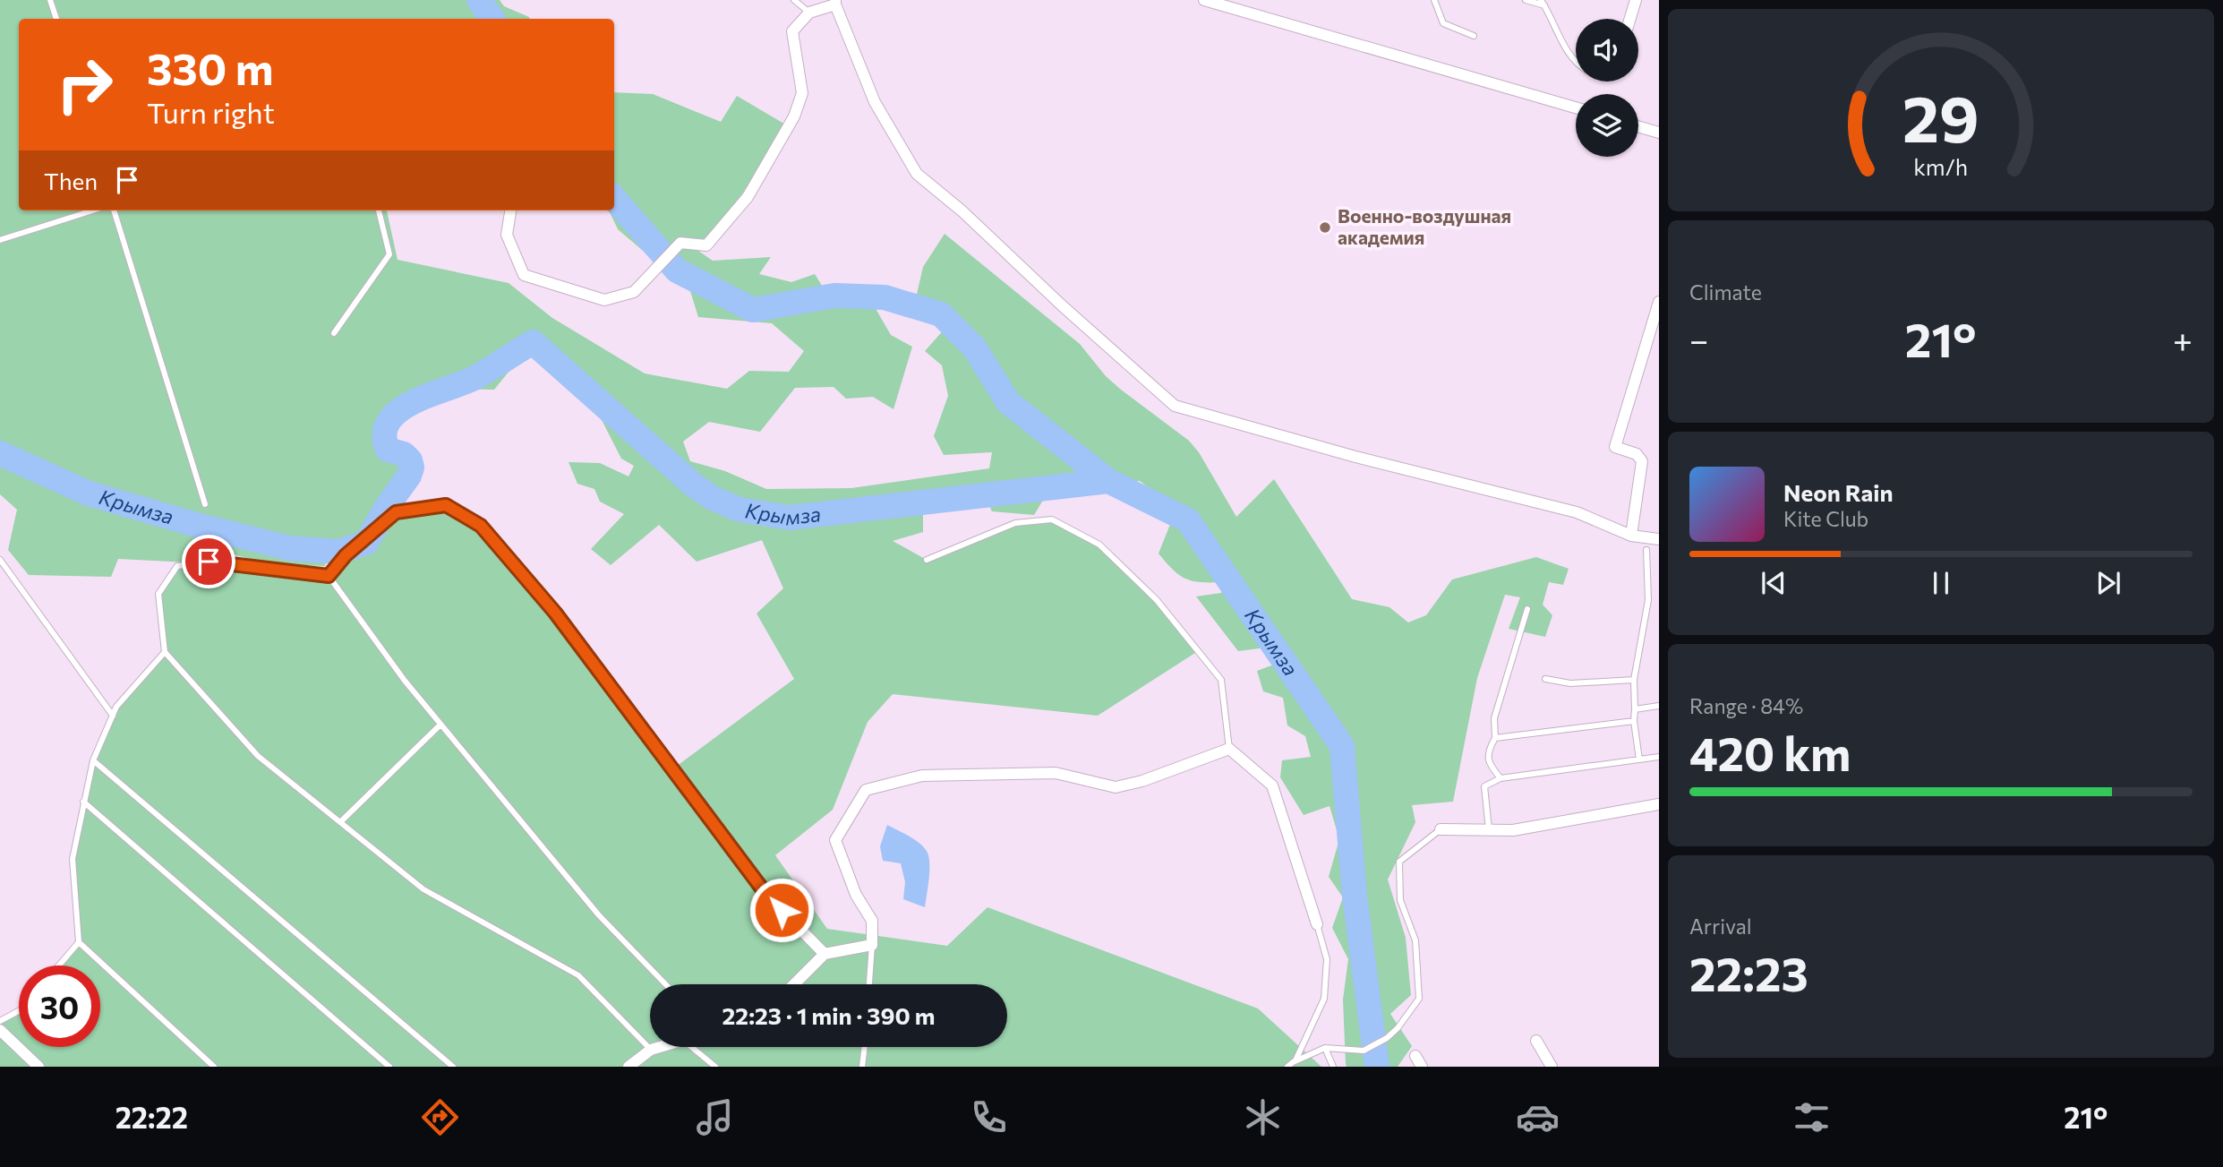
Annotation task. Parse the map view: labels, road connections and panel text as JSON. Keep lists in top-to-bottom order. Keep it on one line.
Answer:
{"water":["Крымза"],"places":["Военно-воздушная академия"],"page":{"turn":["330 m","Turn right"],"then":"Then","tile":["Climate",["Range · 84%","420 km"],["Arrival","22:23"]],"heat":["−","21°","+"],"song":["Neon Rain","Kite Club"],"limit":"30","trip":"22:23 · 1 min · 390 m","tabs":["22:22","21°"],"gauge":["29","km/h"]}}
